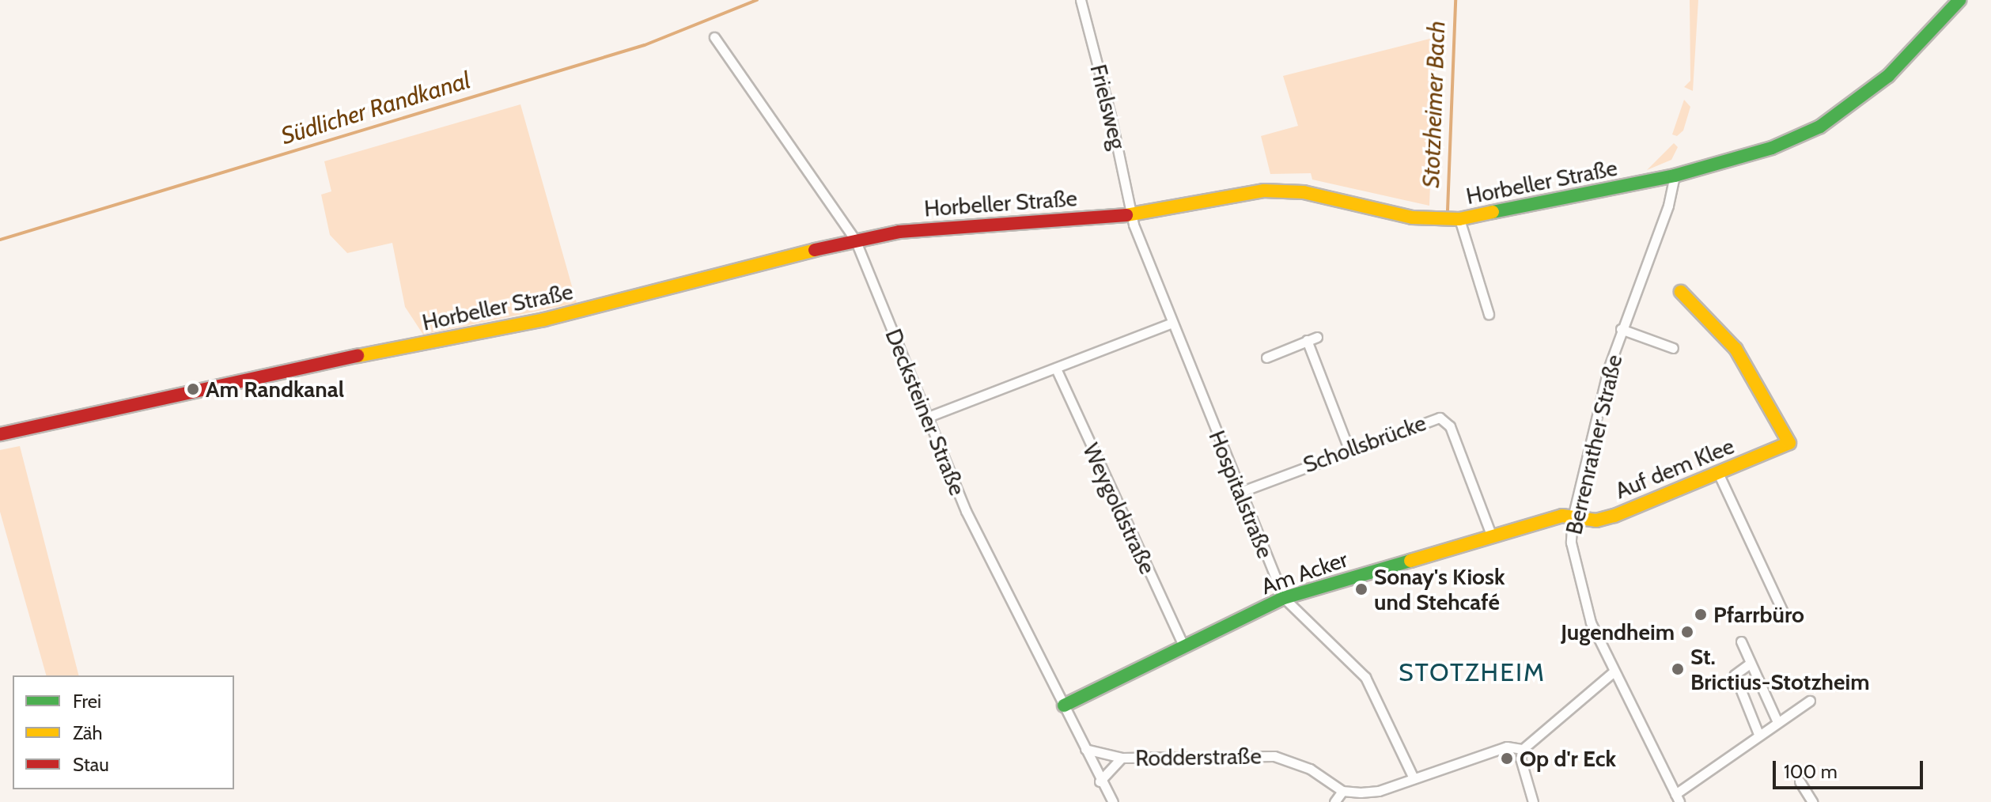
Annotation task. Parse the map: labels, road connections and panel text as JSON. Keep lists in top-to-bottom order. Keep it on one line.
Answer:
{"streets":{"main road":["Horbeller Straße","Auf dem Klee","Am Acker"],"street":["Frielsweg","Decksteiner Straße","Schollsbrücke","Berrenrather Straße","Hospitalstraße","Weygoldstraße","Rodderstraße"]},"crossings":[["Frielsweg","Horbeller Straße"],["Frielsweg","Hospitalstraße"],["Horbeller Straße","Decksteiner Straße"],["Horbeller Straße","Berrenrather Straße"],["Horbeller Straße","Hospitalstraße"],["Decksteiner Straße","Am Acker"],["Decksteiner Straße","Rodderstraße"],["Schollsbrücke","Hospitalstraße"],["Schollsbrücke","Am Acker"],["Berrenrather Straße","Auf dem Klee"],["Berrenrather Straße","Am Acker"],["Auf dem Klee","Am Acker"],["Hospitalstraße","Am Acker"],["Weygoldstraße","Am Acker"]],"districts":["STOTZHEIM"],"water":["Stotzheimer Bach","Südlicher Randkanal"],"places":["Am Randkanal","Sonay's Kiosk und Stehcafé","Pfarrbüro","Jugendheim","St. Brictius-Stotzheim","Op d'r Eck"],"legend":["Frei","Zäh","Stau"],"scale_bar":"100 m"}
